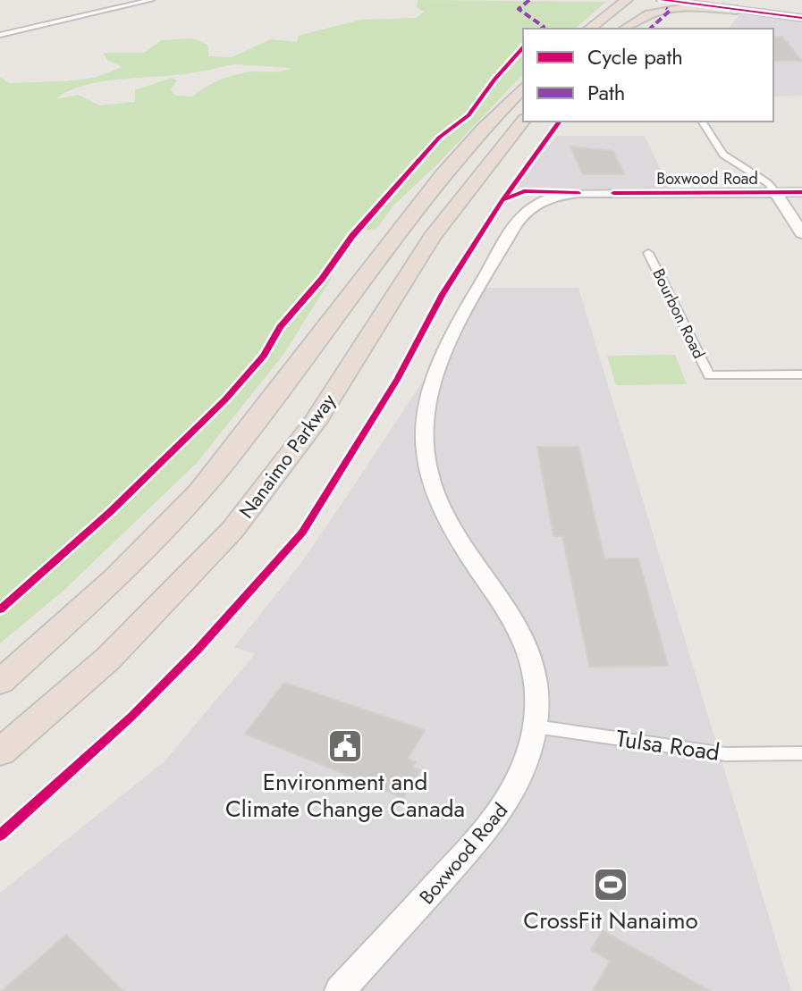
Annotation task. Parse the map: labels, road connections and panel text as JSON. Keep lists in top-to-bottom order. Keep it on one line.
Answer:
{"streets":{"highway":["Nanaimo Parkway"],"street":["Boxwood Road","Bourbon Road","Tulsa Road"]},"crossings":[["Boxwood Road","Tulsa Road"]],"places":{"public building":["Environment and Climate Change Canada"],"sports":["CrossFit Nanaimo"]},"legend":["Cycle path","Path"]}
